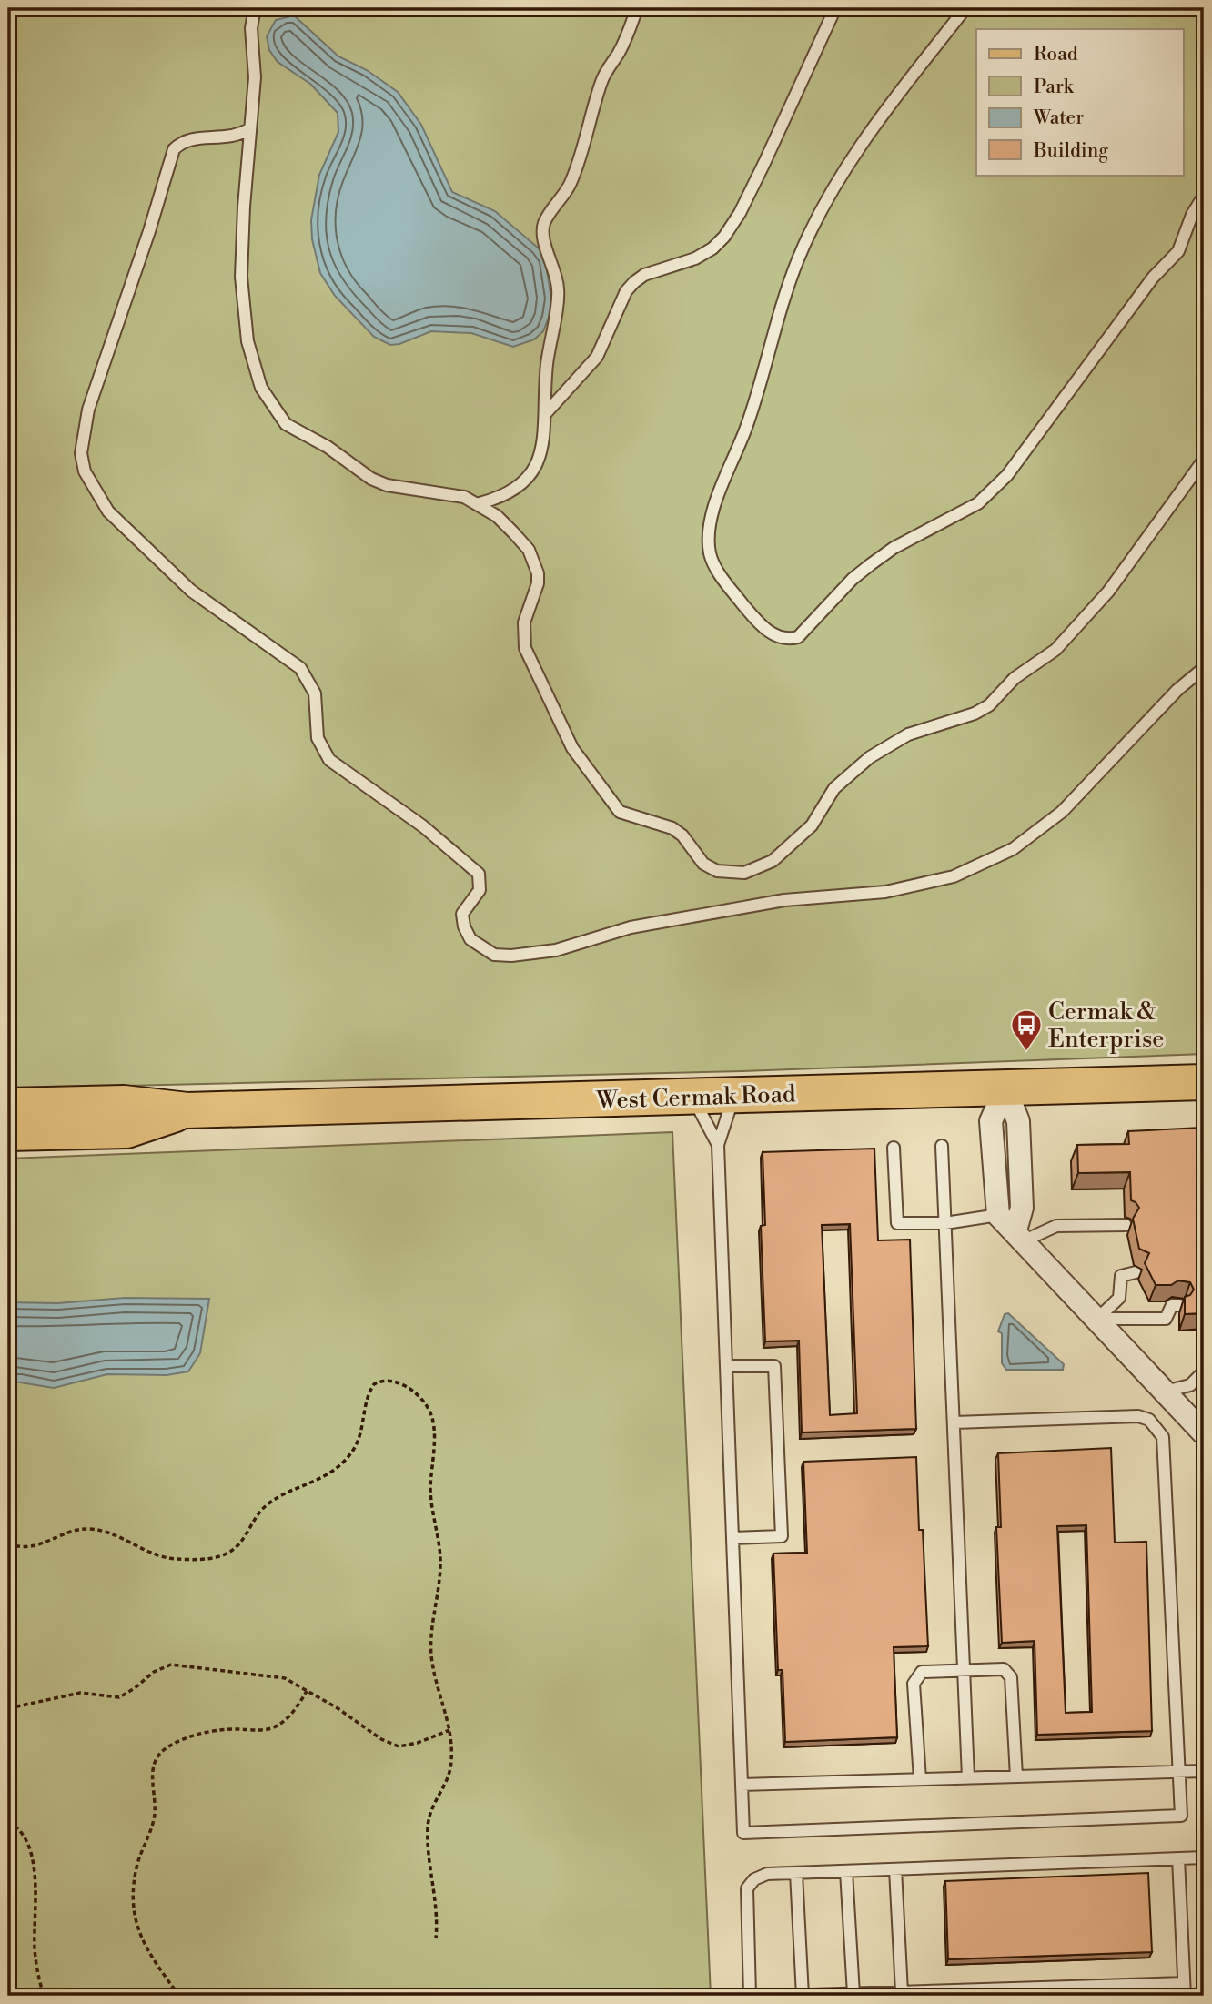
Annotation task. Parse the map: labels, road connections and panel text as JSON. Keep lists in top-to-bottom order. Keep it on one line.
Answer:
{"streets":{"main road":["West Cermak Road"]},"places":{"bus stop":["Cermak & Enterprise"]},"legend":["Road","Park","Water","Building"]}
